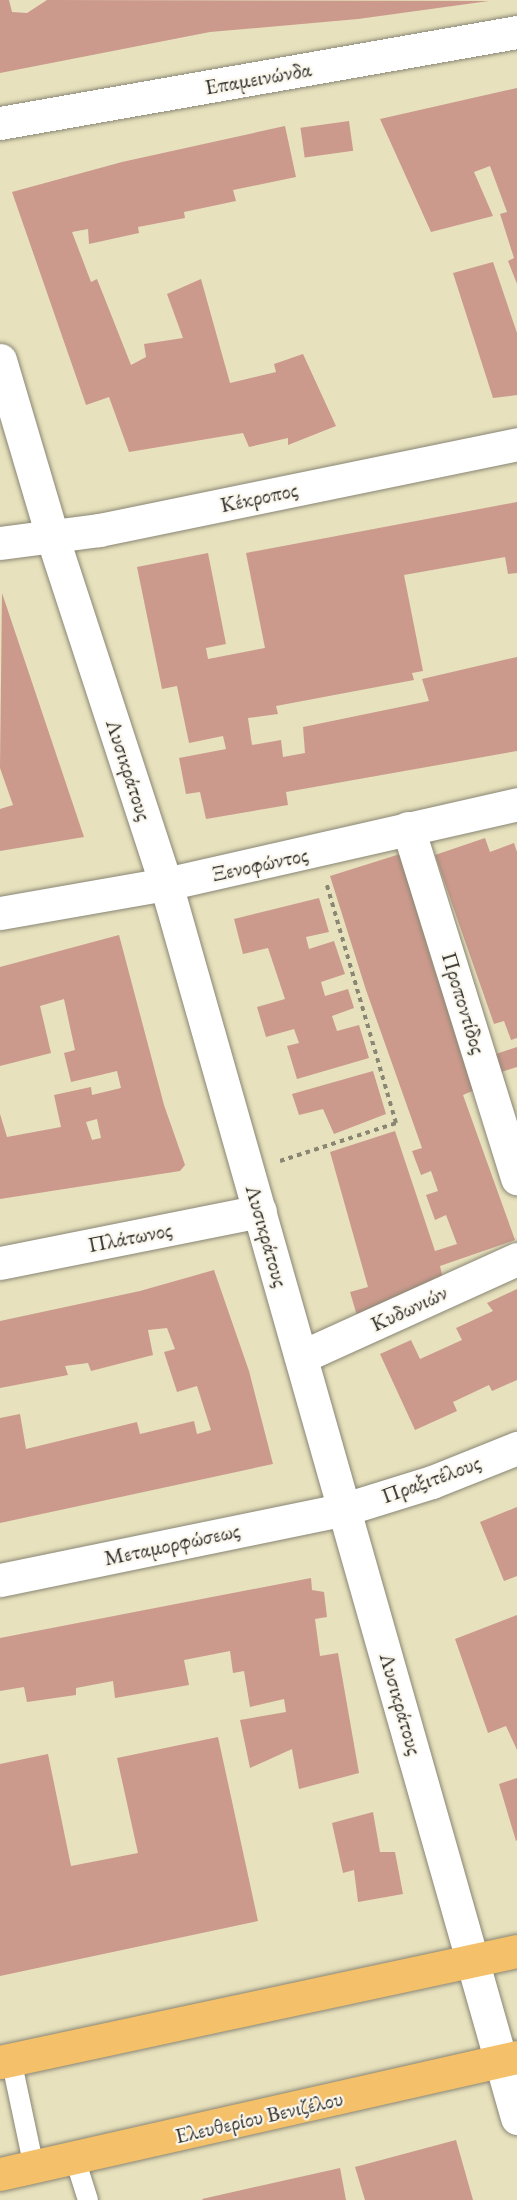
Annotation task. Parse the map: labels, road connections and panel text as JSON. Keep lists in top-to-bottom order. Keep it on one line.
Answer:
{"streets":{"main road":["Ελευθερίου Βενιζέλου"],"street":["Επαμεινώνδα","Κέκροπος","Λυσικράτους","Ξενοφώντος","Προποντίδος","Πλάτωνος","Κυδωνιών","Πραξιτέλους","Μεταμορφώσεως"]},"crossings":[["Κέκροπος","Λυσικράτους"],["Λυσικράτους","Ξενοφώντος"],["Λυσικράτους","Πλάτωνος"],["Λυσικράτους","Κυδωνιών"],["Λυσικράτους","Πραξιτέλους"],["Λυσικράτους","Μεταμορφώσεως"],["Λυσικράτους","Ελευθερίου Βενιζέλου"],["Ξενοφώντος","Προποντίδος"],["Πραξιτέλους","Μεταμορφώσεως"]]}
